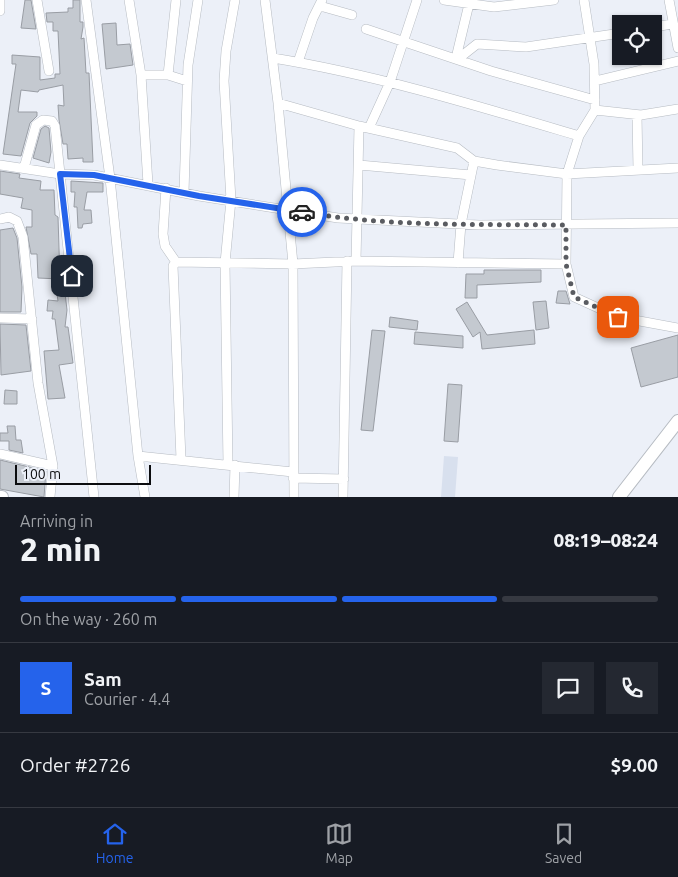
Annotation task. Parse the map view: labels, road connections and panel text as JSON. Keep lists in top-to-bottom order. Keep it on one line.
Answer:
{"scale_bar":"100 m","page":{"scale":"100 m","heading":["2 min","Arriving in","08:19–08:24"],"panel":["Sam","Courier · 4.4","Order #2726","$9.00"],"bar":"On the way · 260 m","round":"S","tabs":["Home","Map","Saved"]}}
